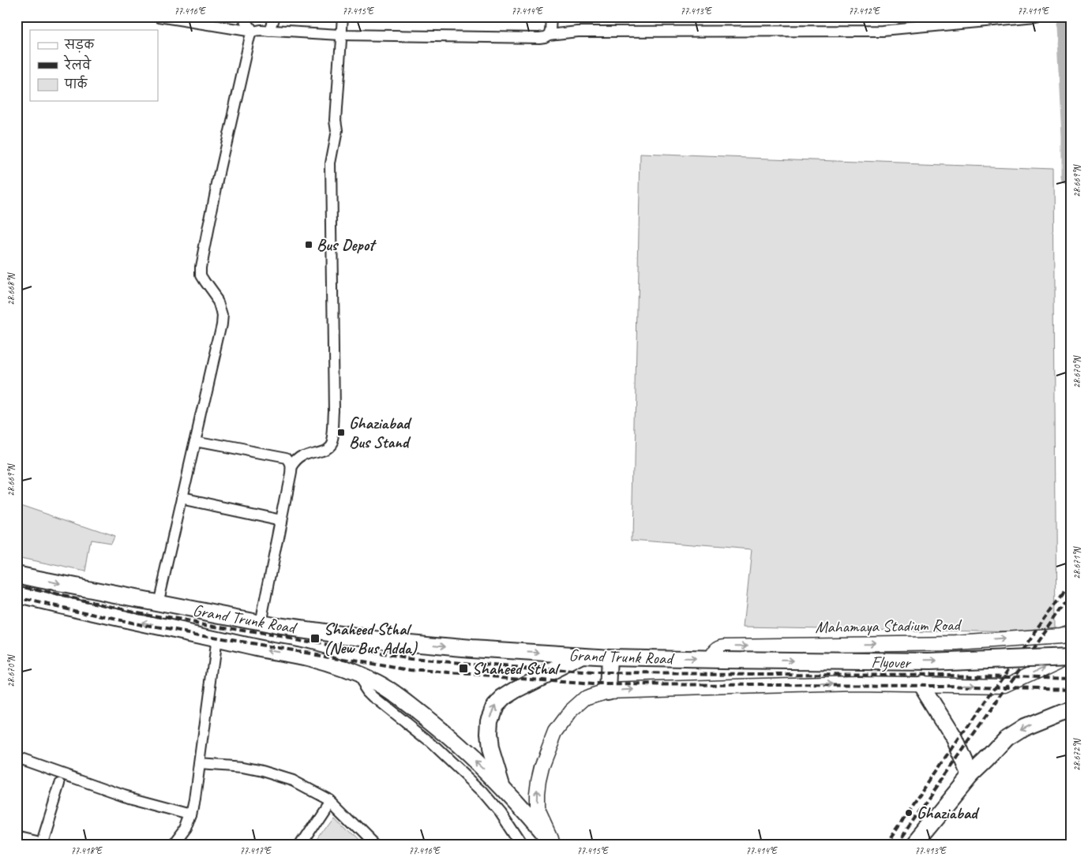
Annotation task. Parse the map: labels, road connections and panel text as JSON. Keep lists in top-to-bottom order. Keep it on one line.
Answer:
{"streets":{"highway":["Grand Trunk Road","Flyover"],"main road":["Mahamaya Stadium Road"]},"crossings":[["Grand Trunk Road","Mahamaya Stadium Road"],["Grand Trunk Road","Flyover"],["Mahamaya Stadium Road","Flyover"]],"one_way":["Flyover"],"places":{"transit":["Bus Depot","Ghaziabad Bus Stand","Shaheed Sthal (New Bus Adda)","Shaheed Sthal"],"other":["Ghaziabad"]},"legend":["सड़क","रेलवे","पार्क"],"coordinates":["77.416°E","77.415°E","77.414°E","77.413°E","77.412°E","77.411°E","28.669°N","28.668°N","28.670°N","28.671°N","28.672°N","77.418°E","77.417°E"]}
